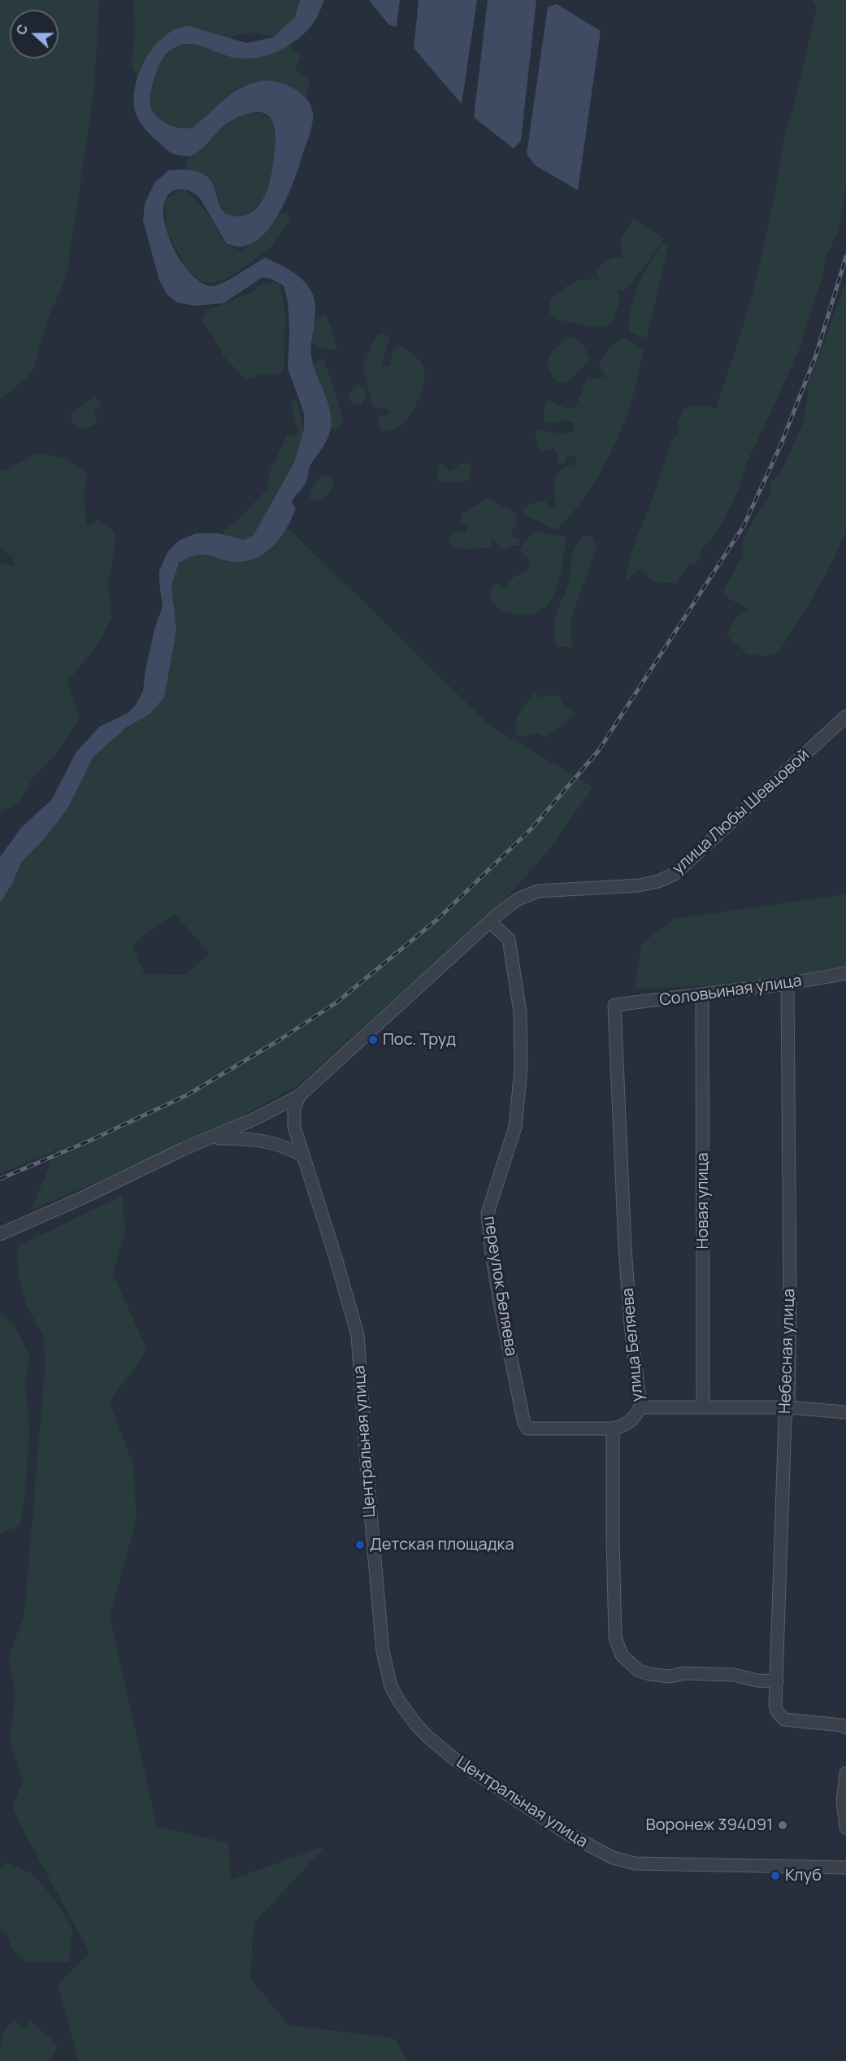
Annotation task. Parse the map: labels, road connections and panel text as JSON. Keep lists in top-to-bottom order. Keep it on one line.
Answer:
{"streets":{"street":["улица Любы Шевцовой","Соловьиная улица","Новая улица","переулок Беляева","улица Беляева","Небесная улица","Центральная улица"]},"crossings":[["улица Любы Шевцовой","переулок Беляева"],["улица Любы Шевцовой","Центральная улица"],["Соловьиная улица","Новая улица"],["Соловьиная улица","улица Беляева"],["Соловьиная улица","Небесная улица"],["переулок Беляева","улица Беляева"]],"places":["Пос. Труд","Детская площадка","Воронеж 394091","Клуб"],"north":"left"}
